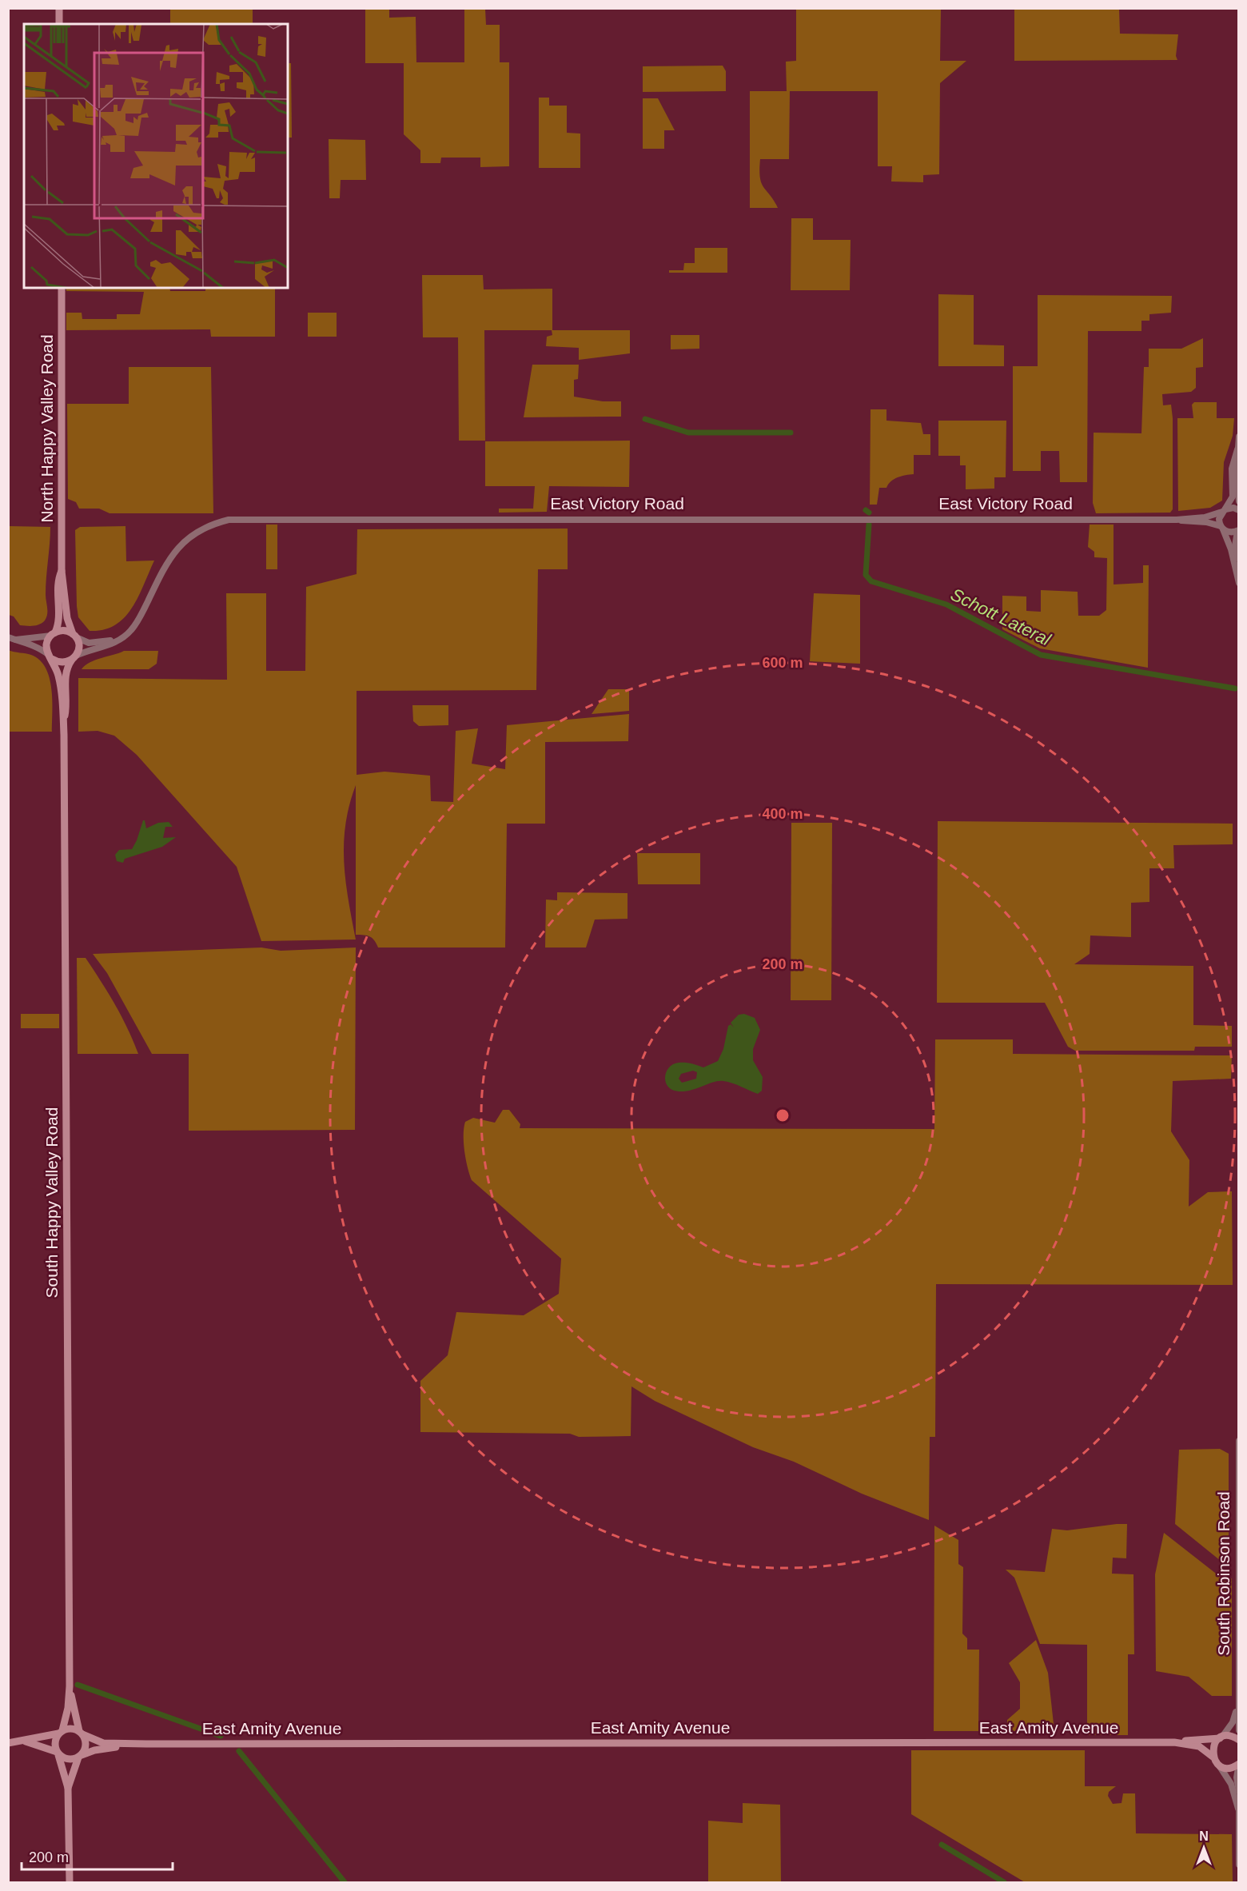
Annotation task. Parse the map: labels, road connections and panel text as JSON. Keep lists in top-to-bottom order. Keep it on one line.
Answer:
{"streets":{"main road":["North Happy Valley Road","South Happy Valley Road","East Amity Avenue"],"street":["East Victory Road","South Robinson Road"]},"crossings":[["North Happy Valley Road","East Victory Road"],["South Happy Valley Road","East Amity Avenue"],["South Robinson Road","East Amity Avenue"]],"water":["Schott Lateral"],"scale_bar":"200 m","north":"top","rings":["600 m","400 m","200 m"]}
